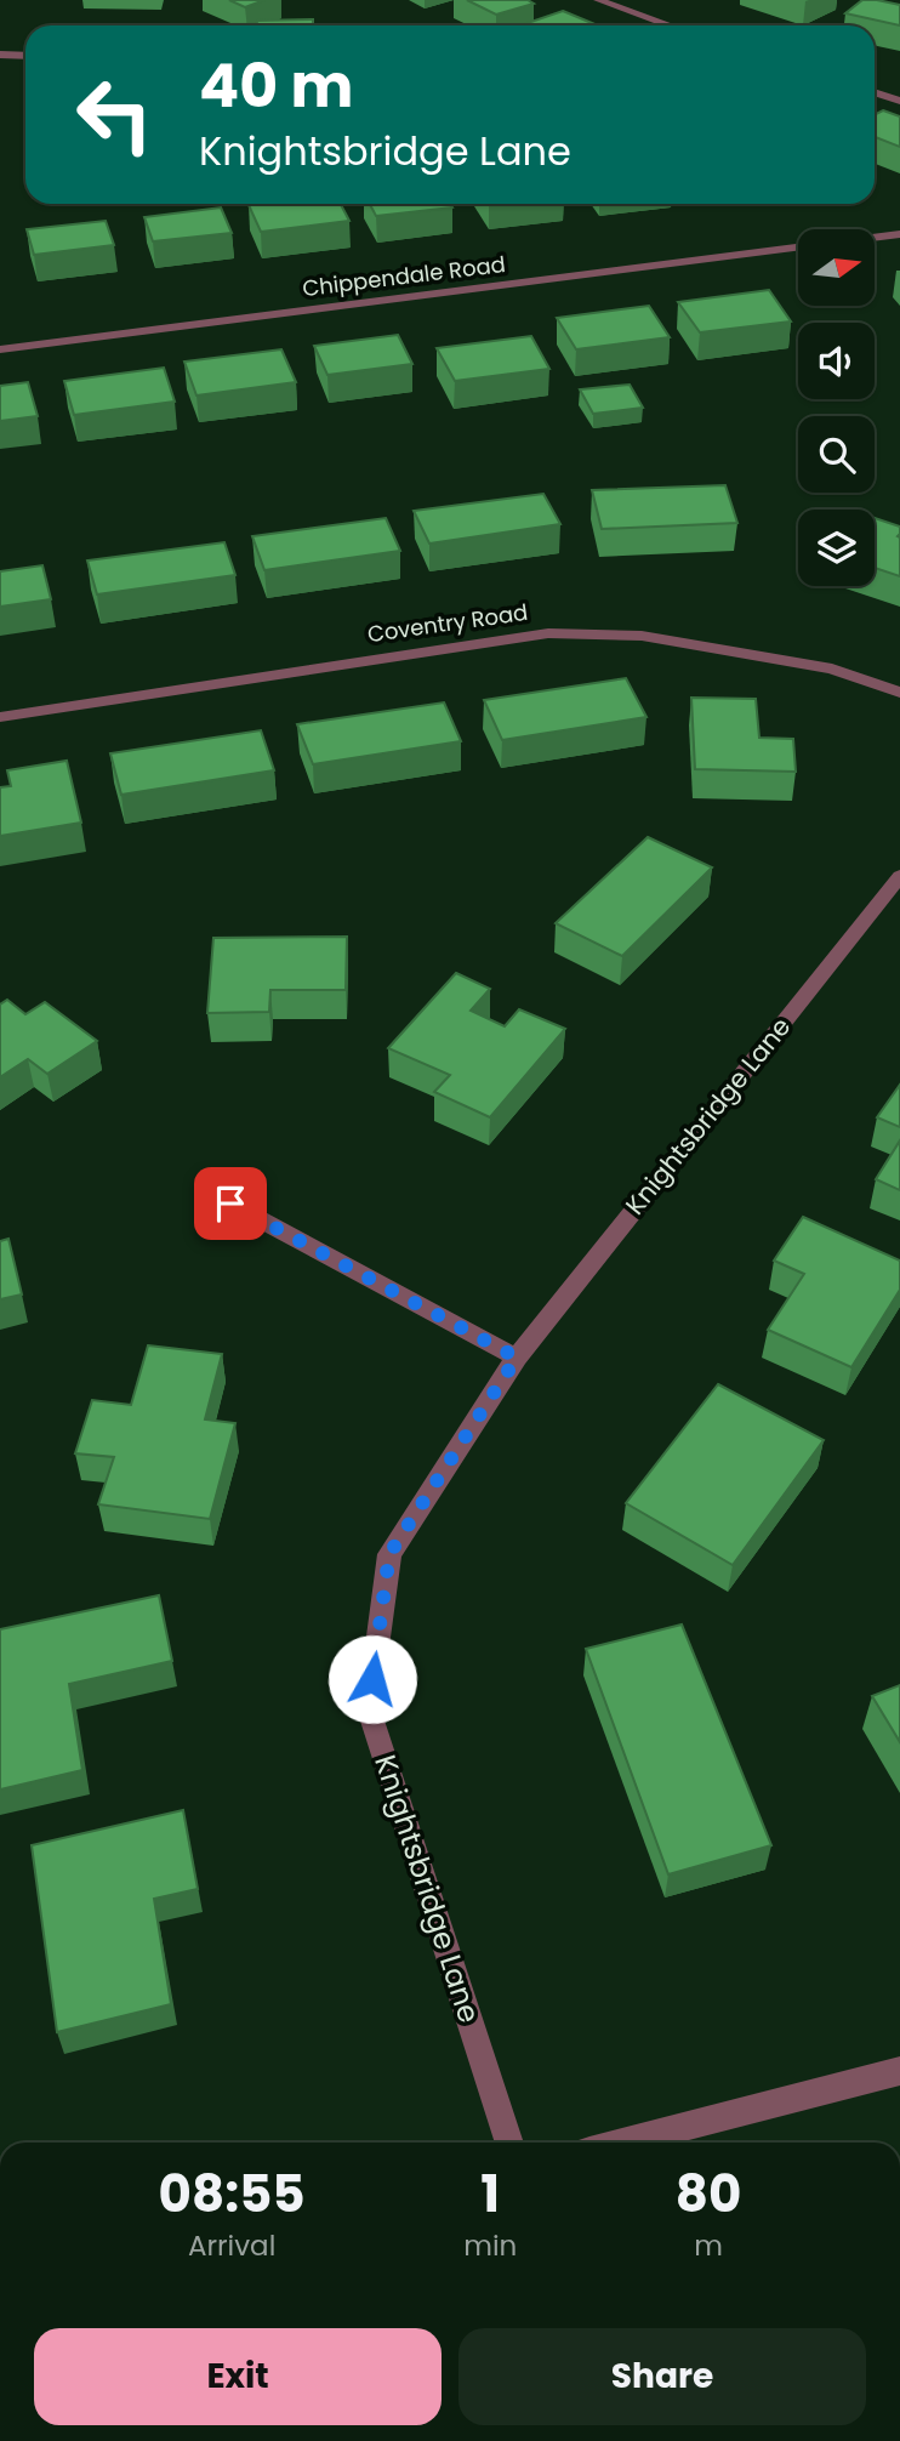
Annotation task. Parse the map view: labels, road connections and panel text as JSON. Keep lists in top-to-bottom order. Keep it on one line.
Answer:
{"streets":{"street":["Chippendale Road","Coventry Road","Knightsbridge Lane"]},"north":"right","page":{"turn":["40 m","Knightsbridge Lane"],"eta":["08:55","Arrival","1","min","80","m"],"buttons":["Exit","Share"]}}
